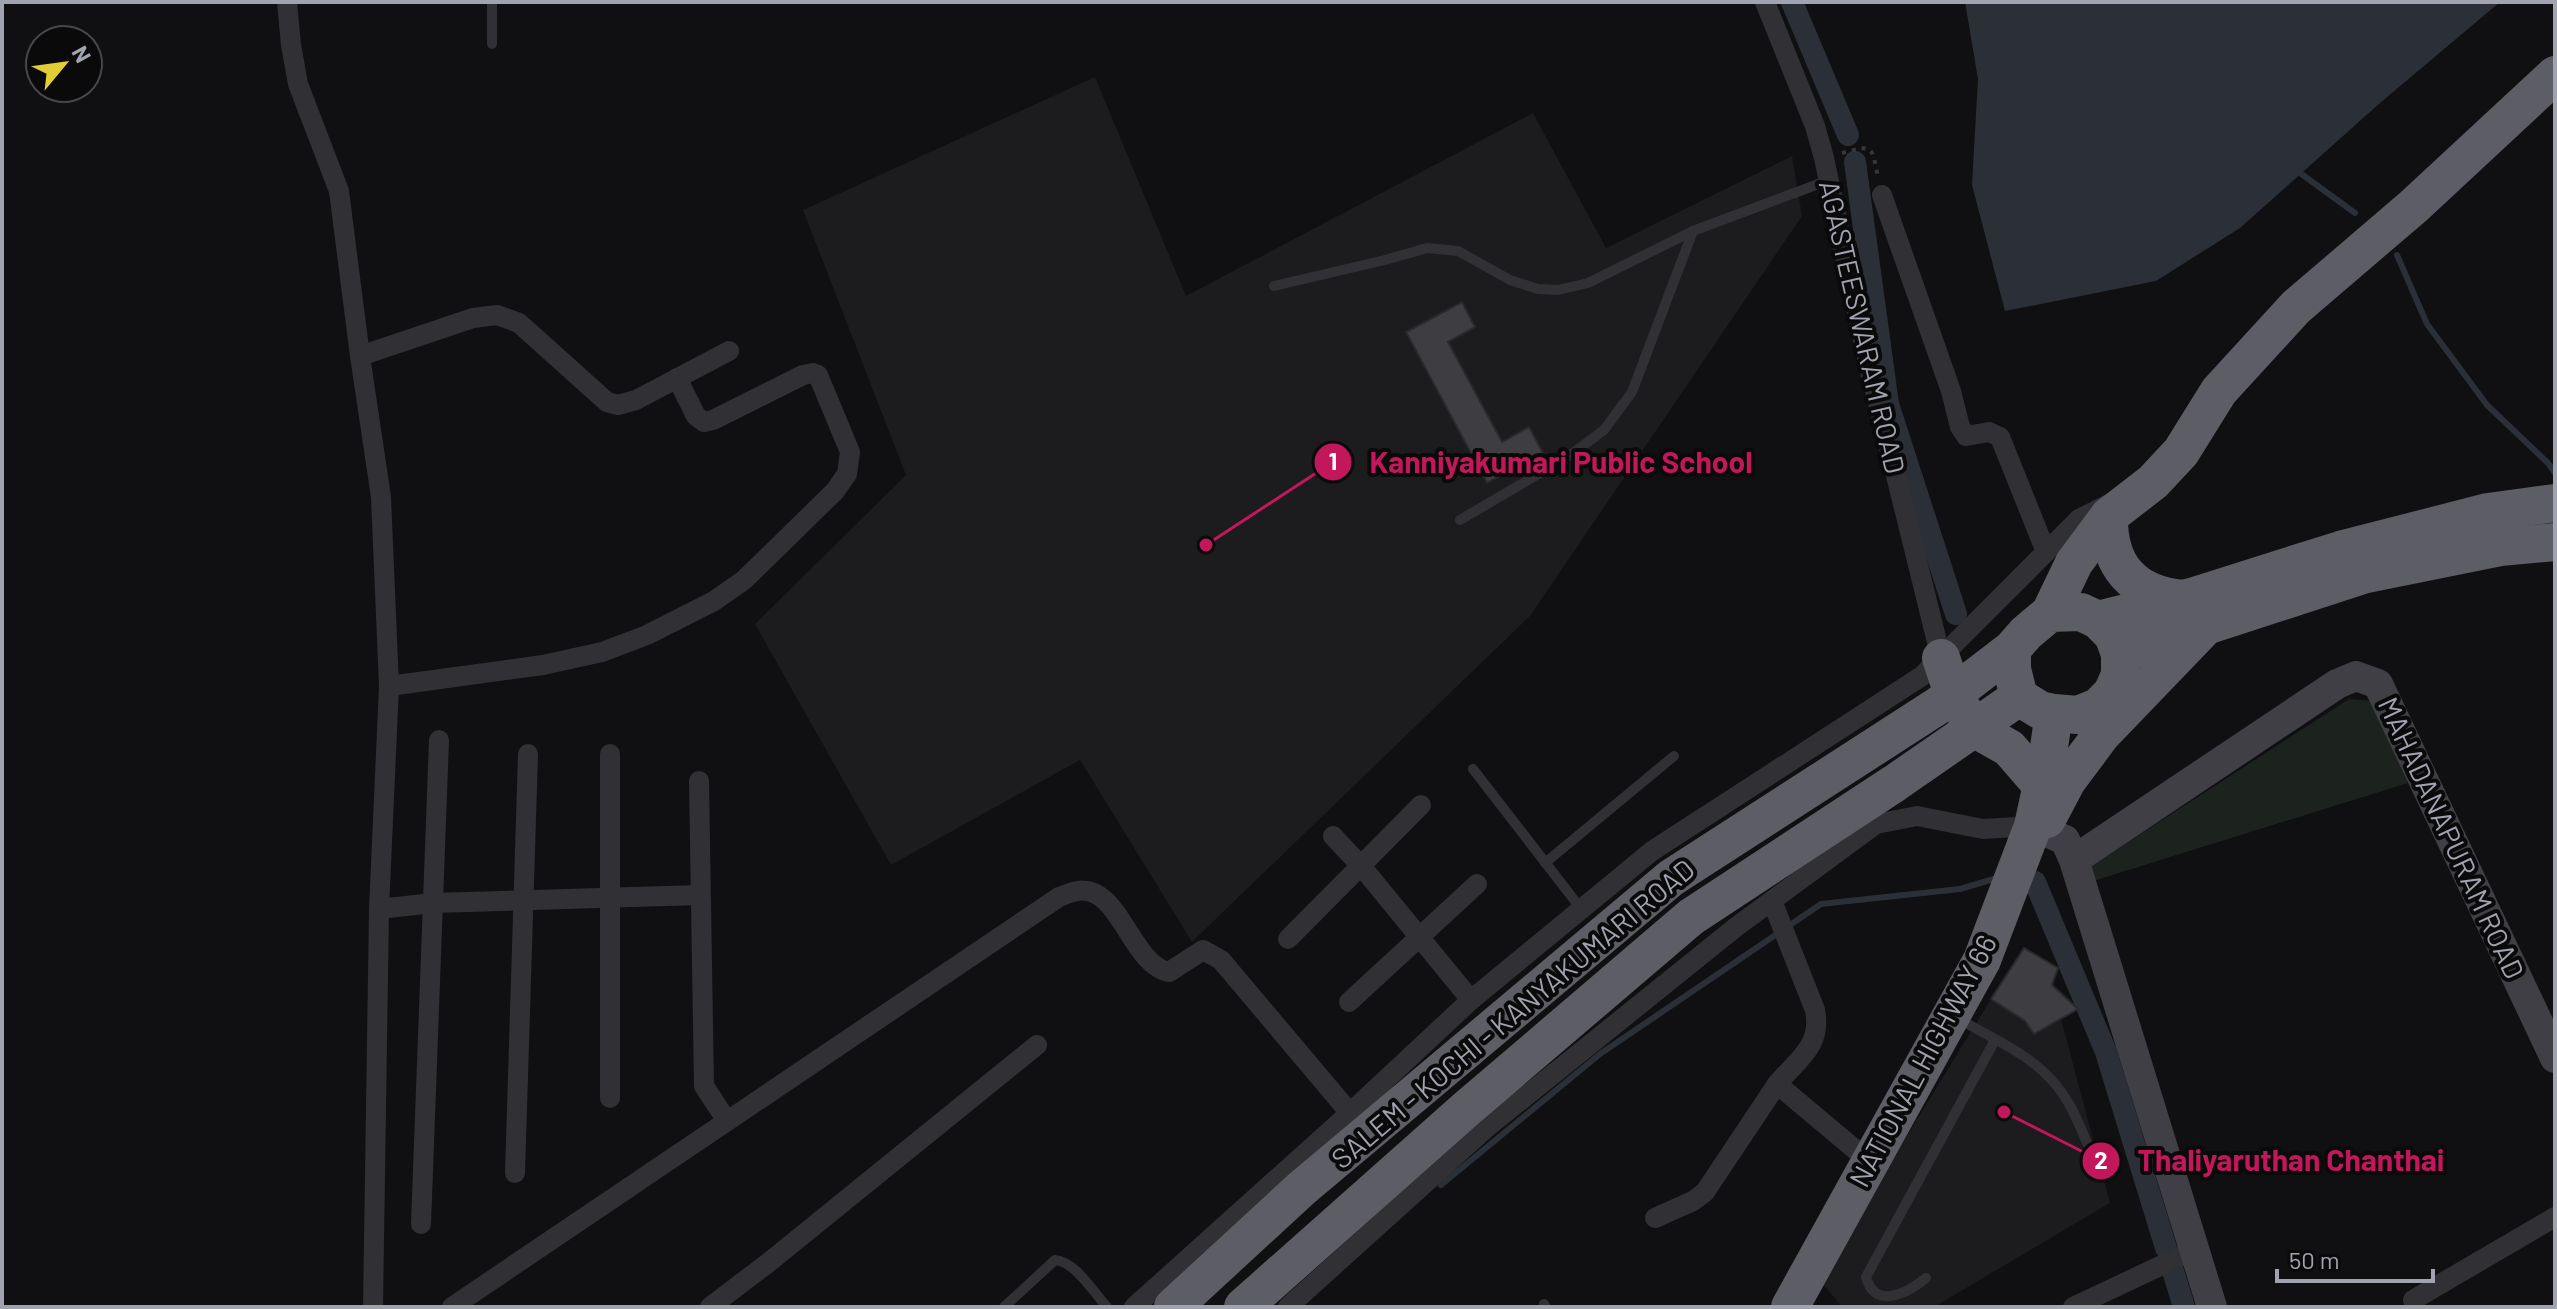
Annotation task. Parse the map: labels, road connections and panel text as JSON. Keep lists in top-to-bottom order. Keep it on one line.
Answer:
{"streets":{"highway":["SALEM - KOCHI - KANYAKUMARI ROAD","NATIONAL HIGHWAY 66"],"street":["AGASTEESWARAM ROAD","MAHADANAPURAM ROAD"]},"crossings":[["SALEM - KOCHI - KANYAKUMARI ROAD","NATIONAL HIGHWAY 66"]],"places":["Kanniyakumari Public School","Thaliyaruthan Chanthai"],"scale_bar":"50 m","north":"top right"}
